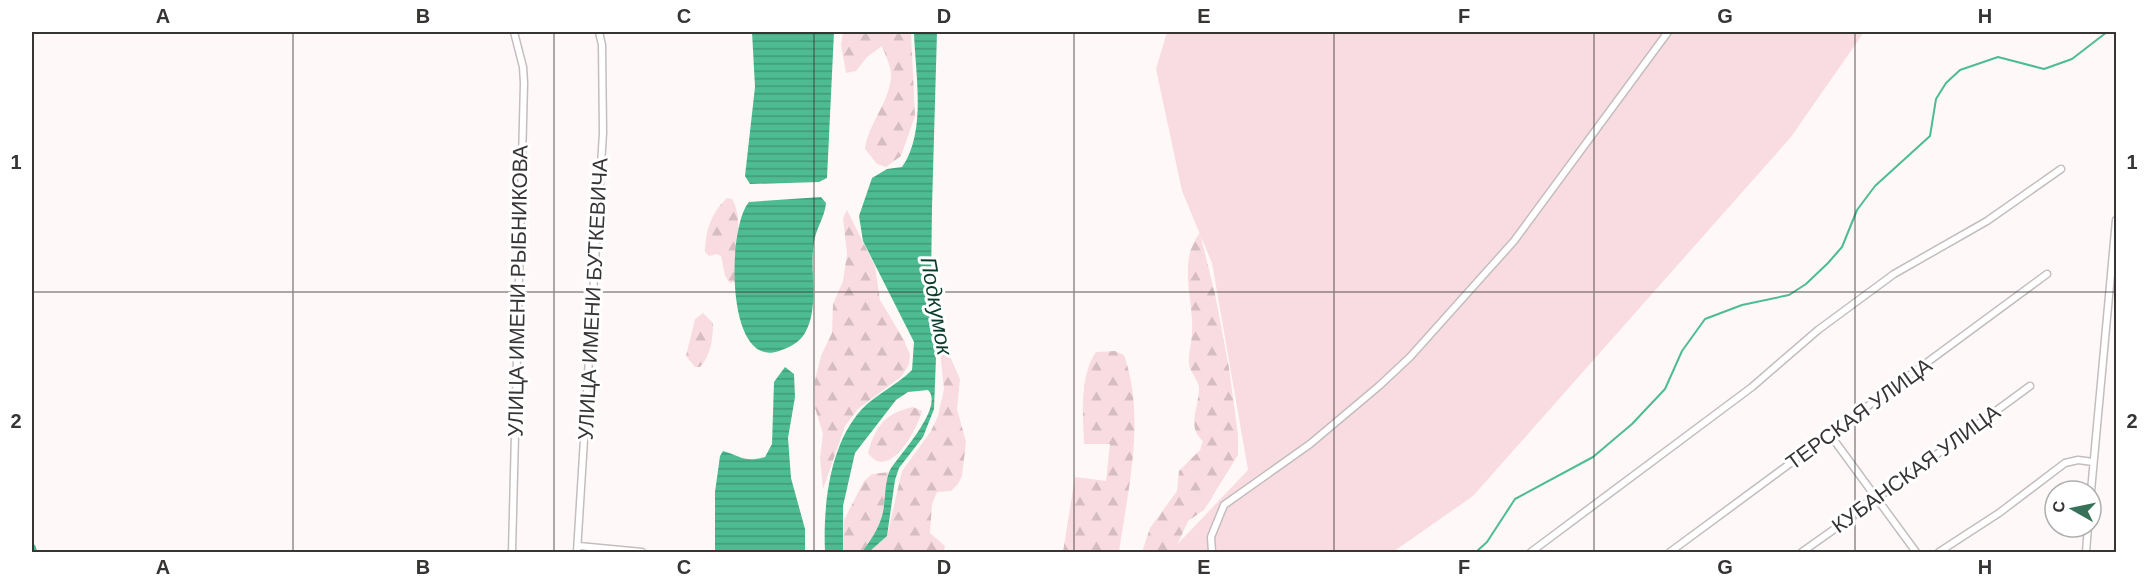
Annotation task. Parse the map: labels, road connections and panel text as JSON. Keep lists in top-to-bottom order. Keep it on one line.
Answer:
{"streets":{"street":["УЛИЦА ИМЕНИ РЫБНИКОВА","УЛИЦА ИМЕНИ БУТКЕВИЧА","ТЕРСКАЯ УЛИЦА","КУБАНСКАЯ УЛИЦА"]},"water":["Подкумок"],"north":"left","grid":{"columns":["A","B","C","D","E","F","G","H"],"rows":["1","2"]}}
